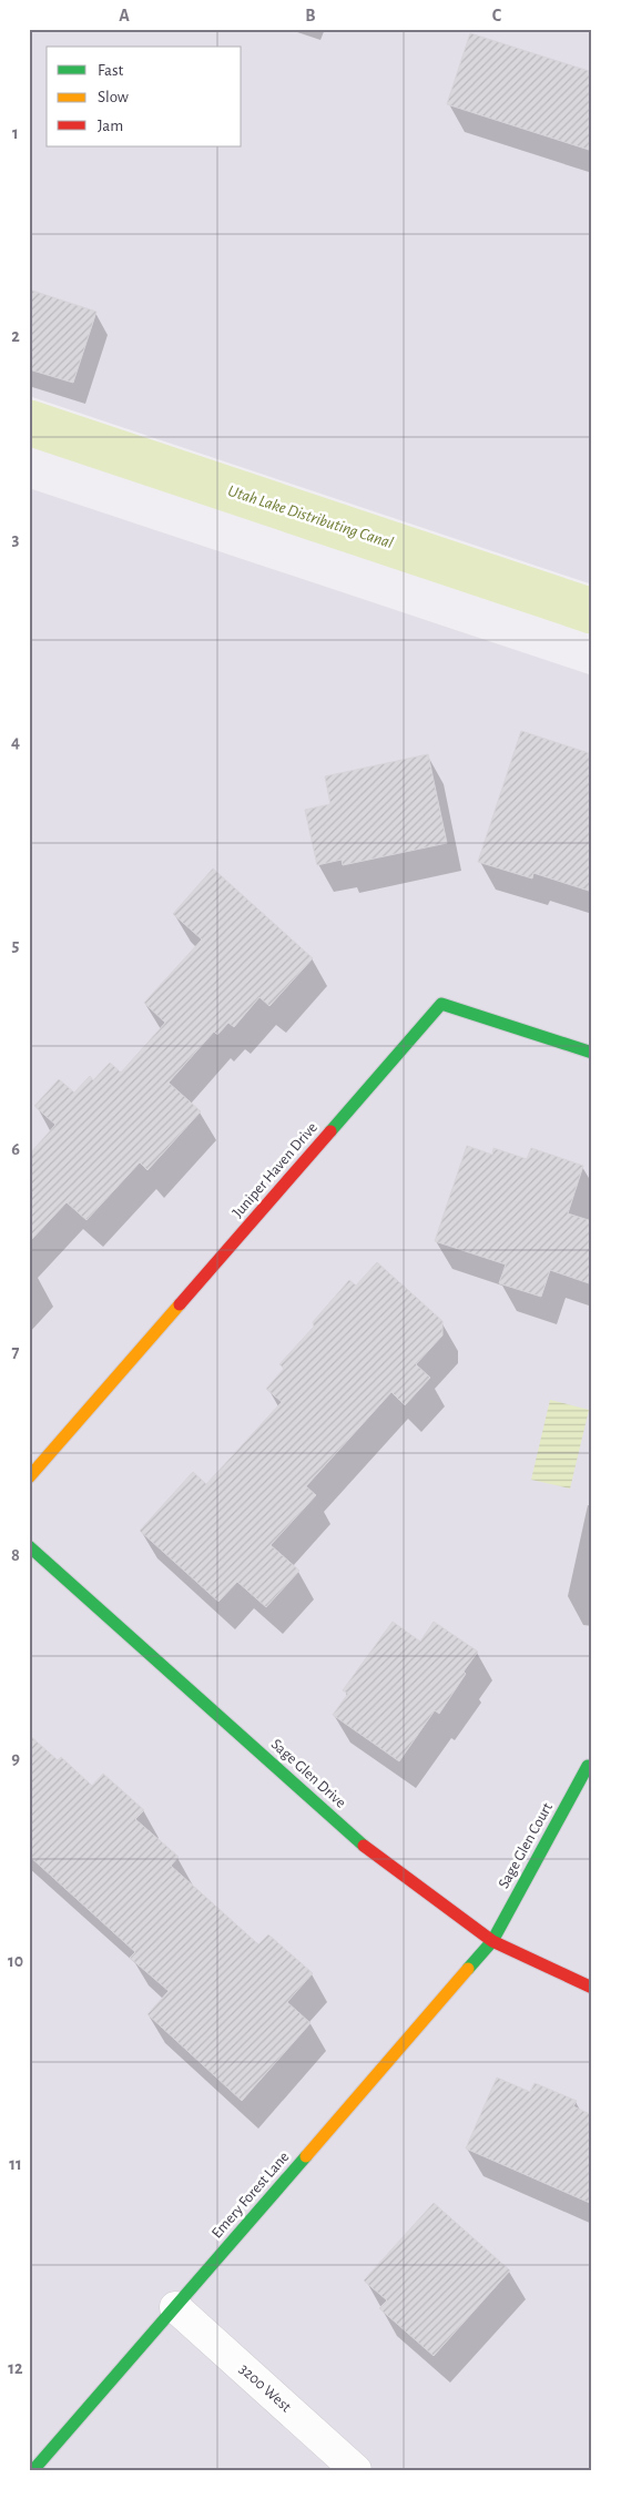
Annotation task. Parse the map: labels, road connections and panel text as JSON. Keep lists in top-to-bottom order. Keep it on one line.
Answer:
{"streets":{"street":["Juniper Haven Drive","Sage Glen Drive","Sage Glen Court","Emery Forest Lane","3200 West"]},"crossings":[["Sage Glen Drive","Sage Glen Court"],["Sage Glen Drive","Emery Forest Lane"],["Sage Glen Court","Emery Forest Lane"],["Emery Forest Lane","3200 West"]],"water":["Utah Lake Distributing Canal"],"legend":["Fast","Slow","Jam"],"grid":{"columns":["A","B","C"],"rows":["1","2","3","4","5","6","7","8","9","10","11","12"]}}
